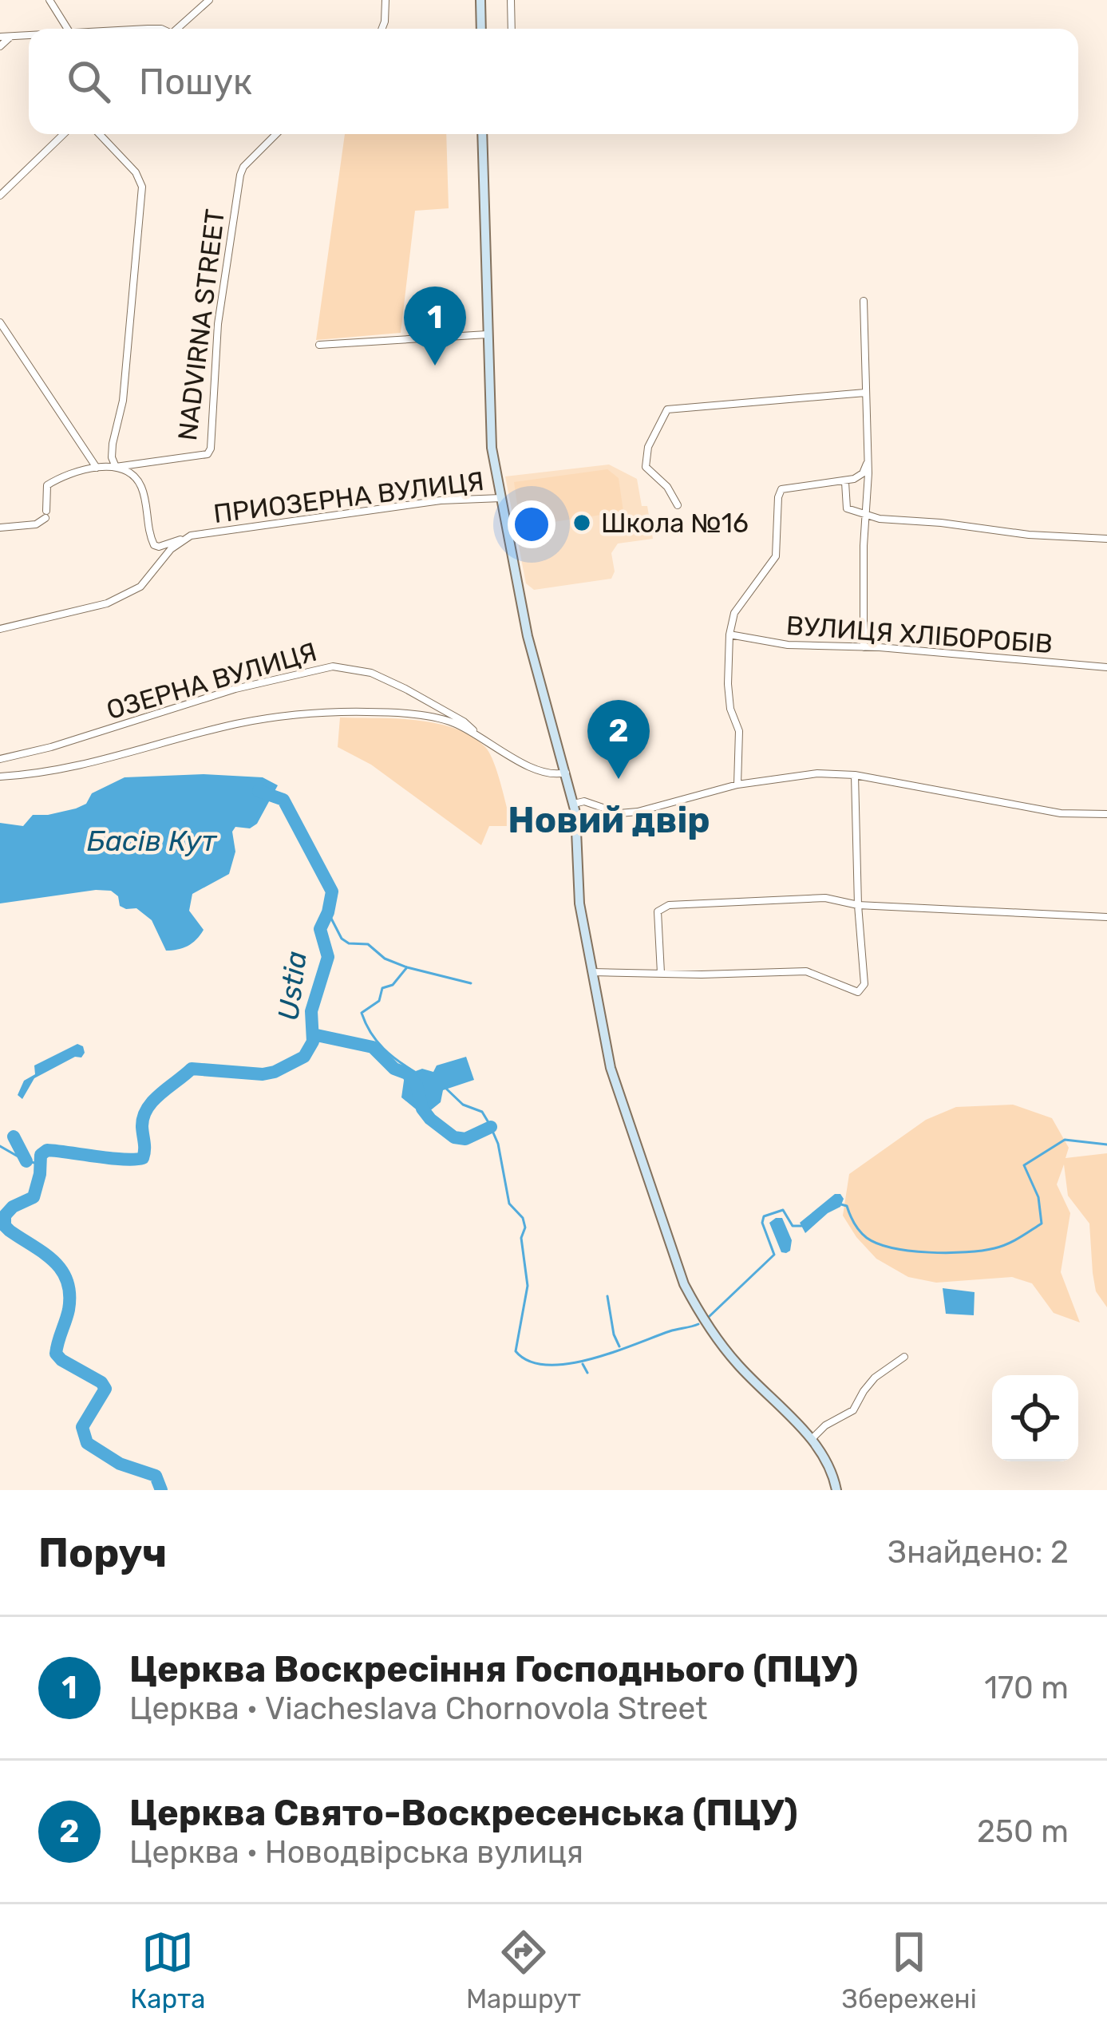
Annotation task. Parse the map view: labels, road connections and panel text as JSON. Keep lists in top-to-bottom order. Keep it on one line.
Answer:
{"streets":{"street":["NADVIRNA STREET","ПРИОЗЕРНА ВУЛИЦЯ","ВУЛИЦЯ ХЛІБОРОБІВ","ОЗЕРНА ВУЛИЦЯ"]},"districts":["Новий двір"],"water":["Басів Кут","Ustia"],"places":["Школа №16"],"page":{"search":"Пошук","pins":["1","2"],"heading":["Поруч","Знайдено: 2"],"list":[{"mark":"1","name":"Церква Воскресіння Господнього (ПЦУ)","note":"Церква · Viacheslava Chornovola Street","value":"170 m"},{"mark":"2","name":"Церква Свято-Воскресенська (ПЦУ)","note":"Церква · Новодвірська вулиця","value":"250 m"}],"nav":["Карта","Маршрут","Збережені"]}}
